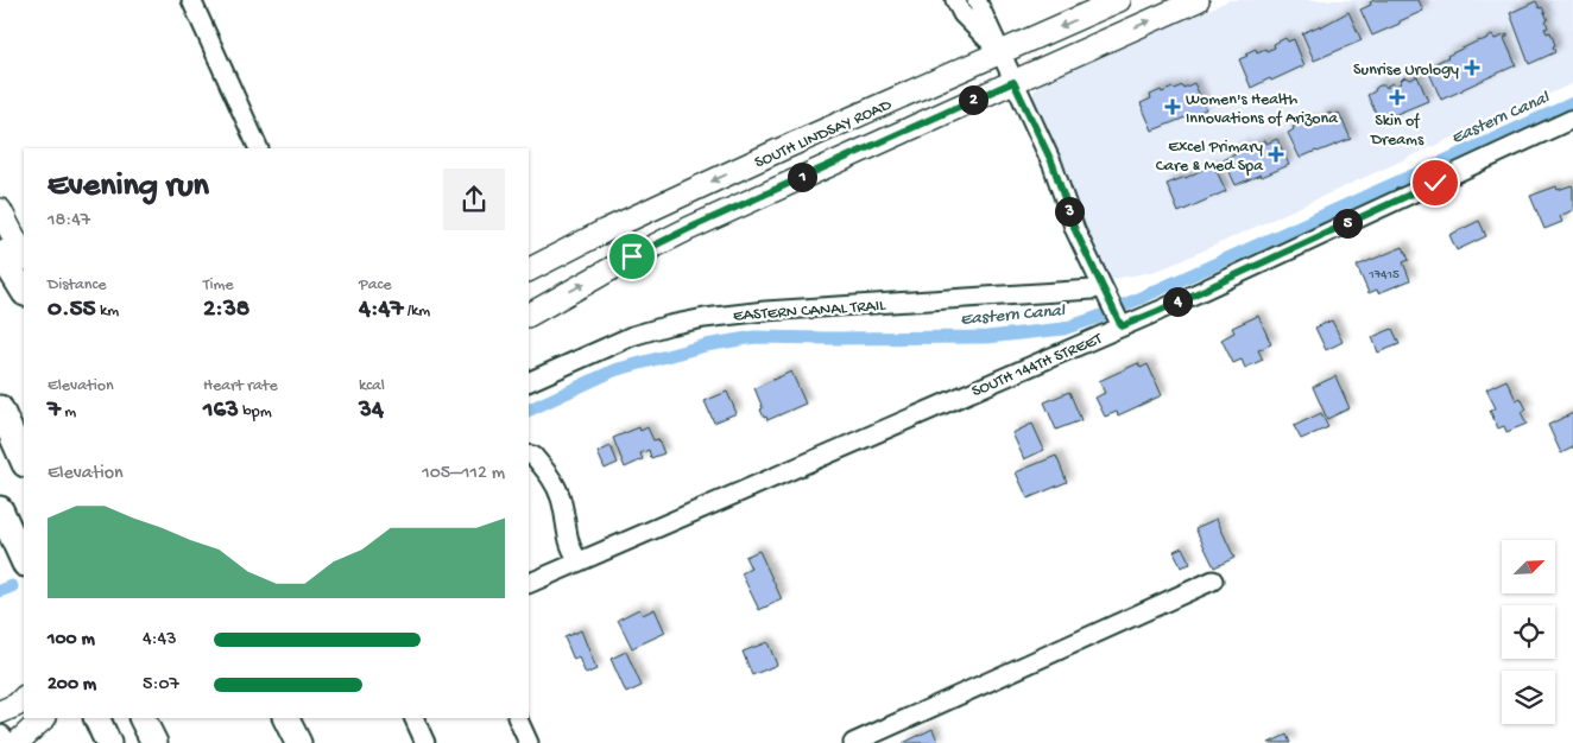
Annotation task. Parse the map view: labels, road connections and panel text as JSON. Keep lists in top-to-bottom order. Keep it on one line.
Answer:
{"streets":{"main road":["SOUTH LINDSAY ROAD"],"street":["EASTERN CANAL TRAIL","SOUTH 144TH STREET"]},"water":["Eastern Canal"],"places":{"health":["Sunrise Urology","Skin of Dreams","Women's Health Innovations of Arizona","Excel Primary Care & Med Spa"]},"house_numbers":["17415"],"north":"top right","page":{"pins":["2","1","3","5","4"],"heading":["Evening run","18:47"],"stats":[["Distance","0.55 km"],["Time","2:38"],["Pace","4:47 /km"],["Elevation","7 m"],["Heart rate","163 bpm"],["kcal","34"]],"chart":["Elevation","105–112 m"],"list":[{"name":"100 m","note":"4:43"},{"name":"200 m","note":"5:07"}]}}
